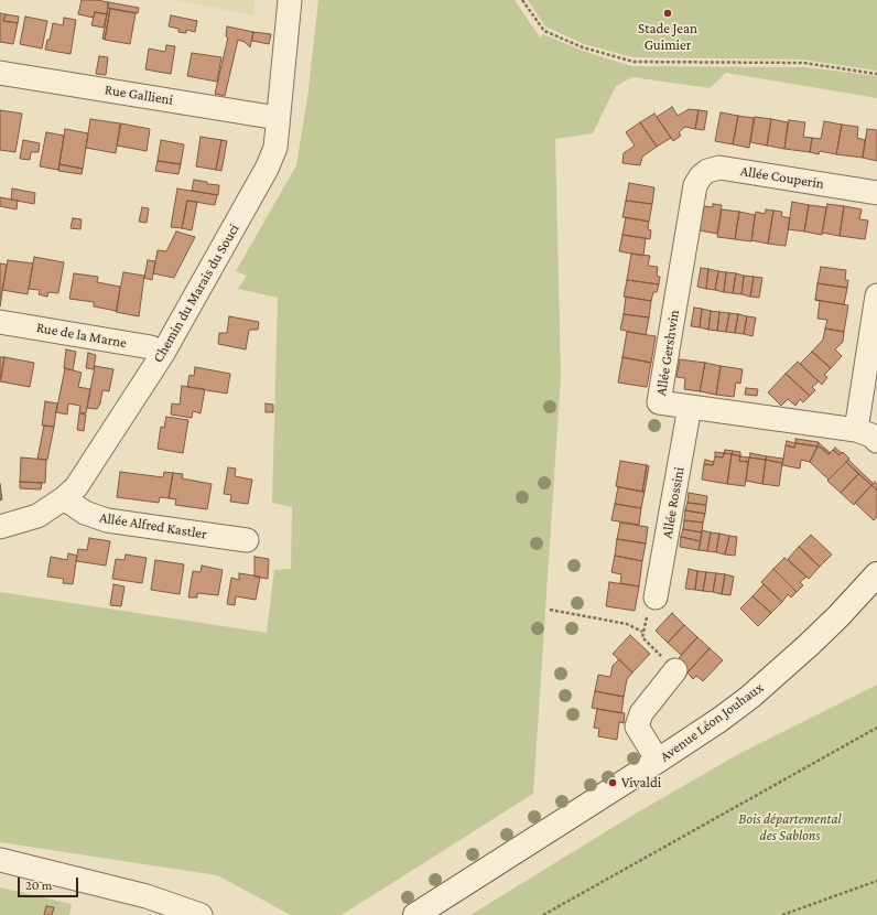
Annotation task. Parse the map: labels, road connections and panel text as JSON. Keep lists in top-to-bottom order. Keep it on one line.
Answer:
{"streets":{"street":["Rue Gallieni","Allée Couperin","Chemin du Marais du Souci","Rue de la Marne","Allée Gershwin","Allée Rossini","Allée Alfred Kastler","Avenue Léon Jouhaux"]},"crossings":[["Rue Gallieni","Chemin du Marais du Souci"],["Allée Couperin","Allée Gershwin"],["Chemin du Marais du Souci","Rue de la Marne"],["Chemin du Marais du Souci","Allée Alfred Kastler"],["Allée Gershwin","Allée Rossini"]],"parks":["Bois départemental des Sablons"],"places":["Stade Jean Guimier","Vivaldi"],"scale_bar":"20 m"}
